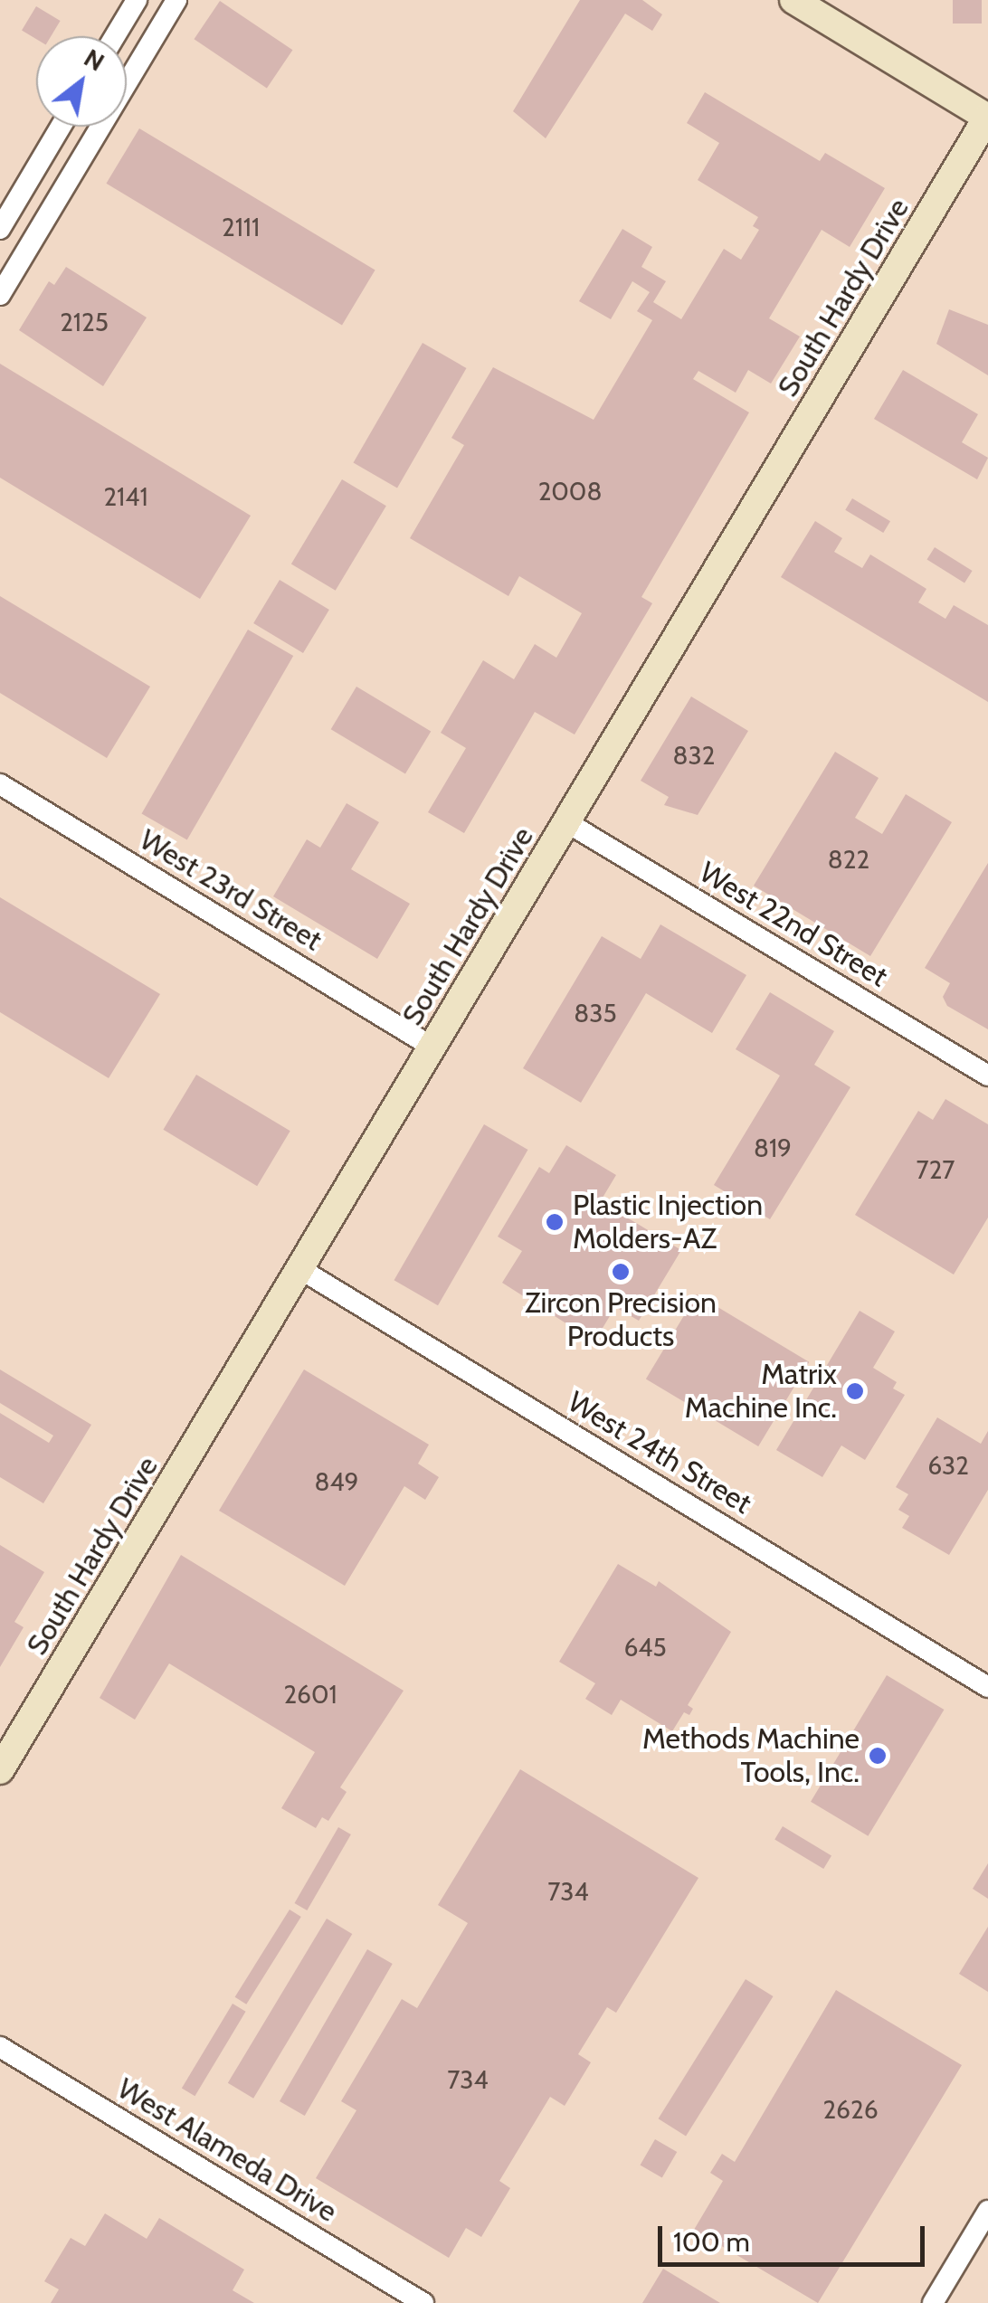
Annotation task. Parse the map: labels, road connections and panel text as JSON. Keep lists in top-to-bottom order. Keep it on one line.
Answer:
{"streets":{"street":["South Hardy Drive","West 23rd Street","West 22nd Street","West 24th Street","West Alameda Drive"]},"crossings":[["South Hardy Drive","West 23rd Street"],["South Hardy Drive","West 22nd Street"],["South Hardy Drive","West 24th Street"]],"places":["Plastic Injection Molders-AZ","Zircon Precision Products","Matrix Machine Inc.","Methods Machine Tools, Inc."],"house_numbers":["2111","2125","2008","2141","832","822","835","819","727","632","849","645","2601","734","734","2626"],"scale_bar":"100 m","north":"top right"}
